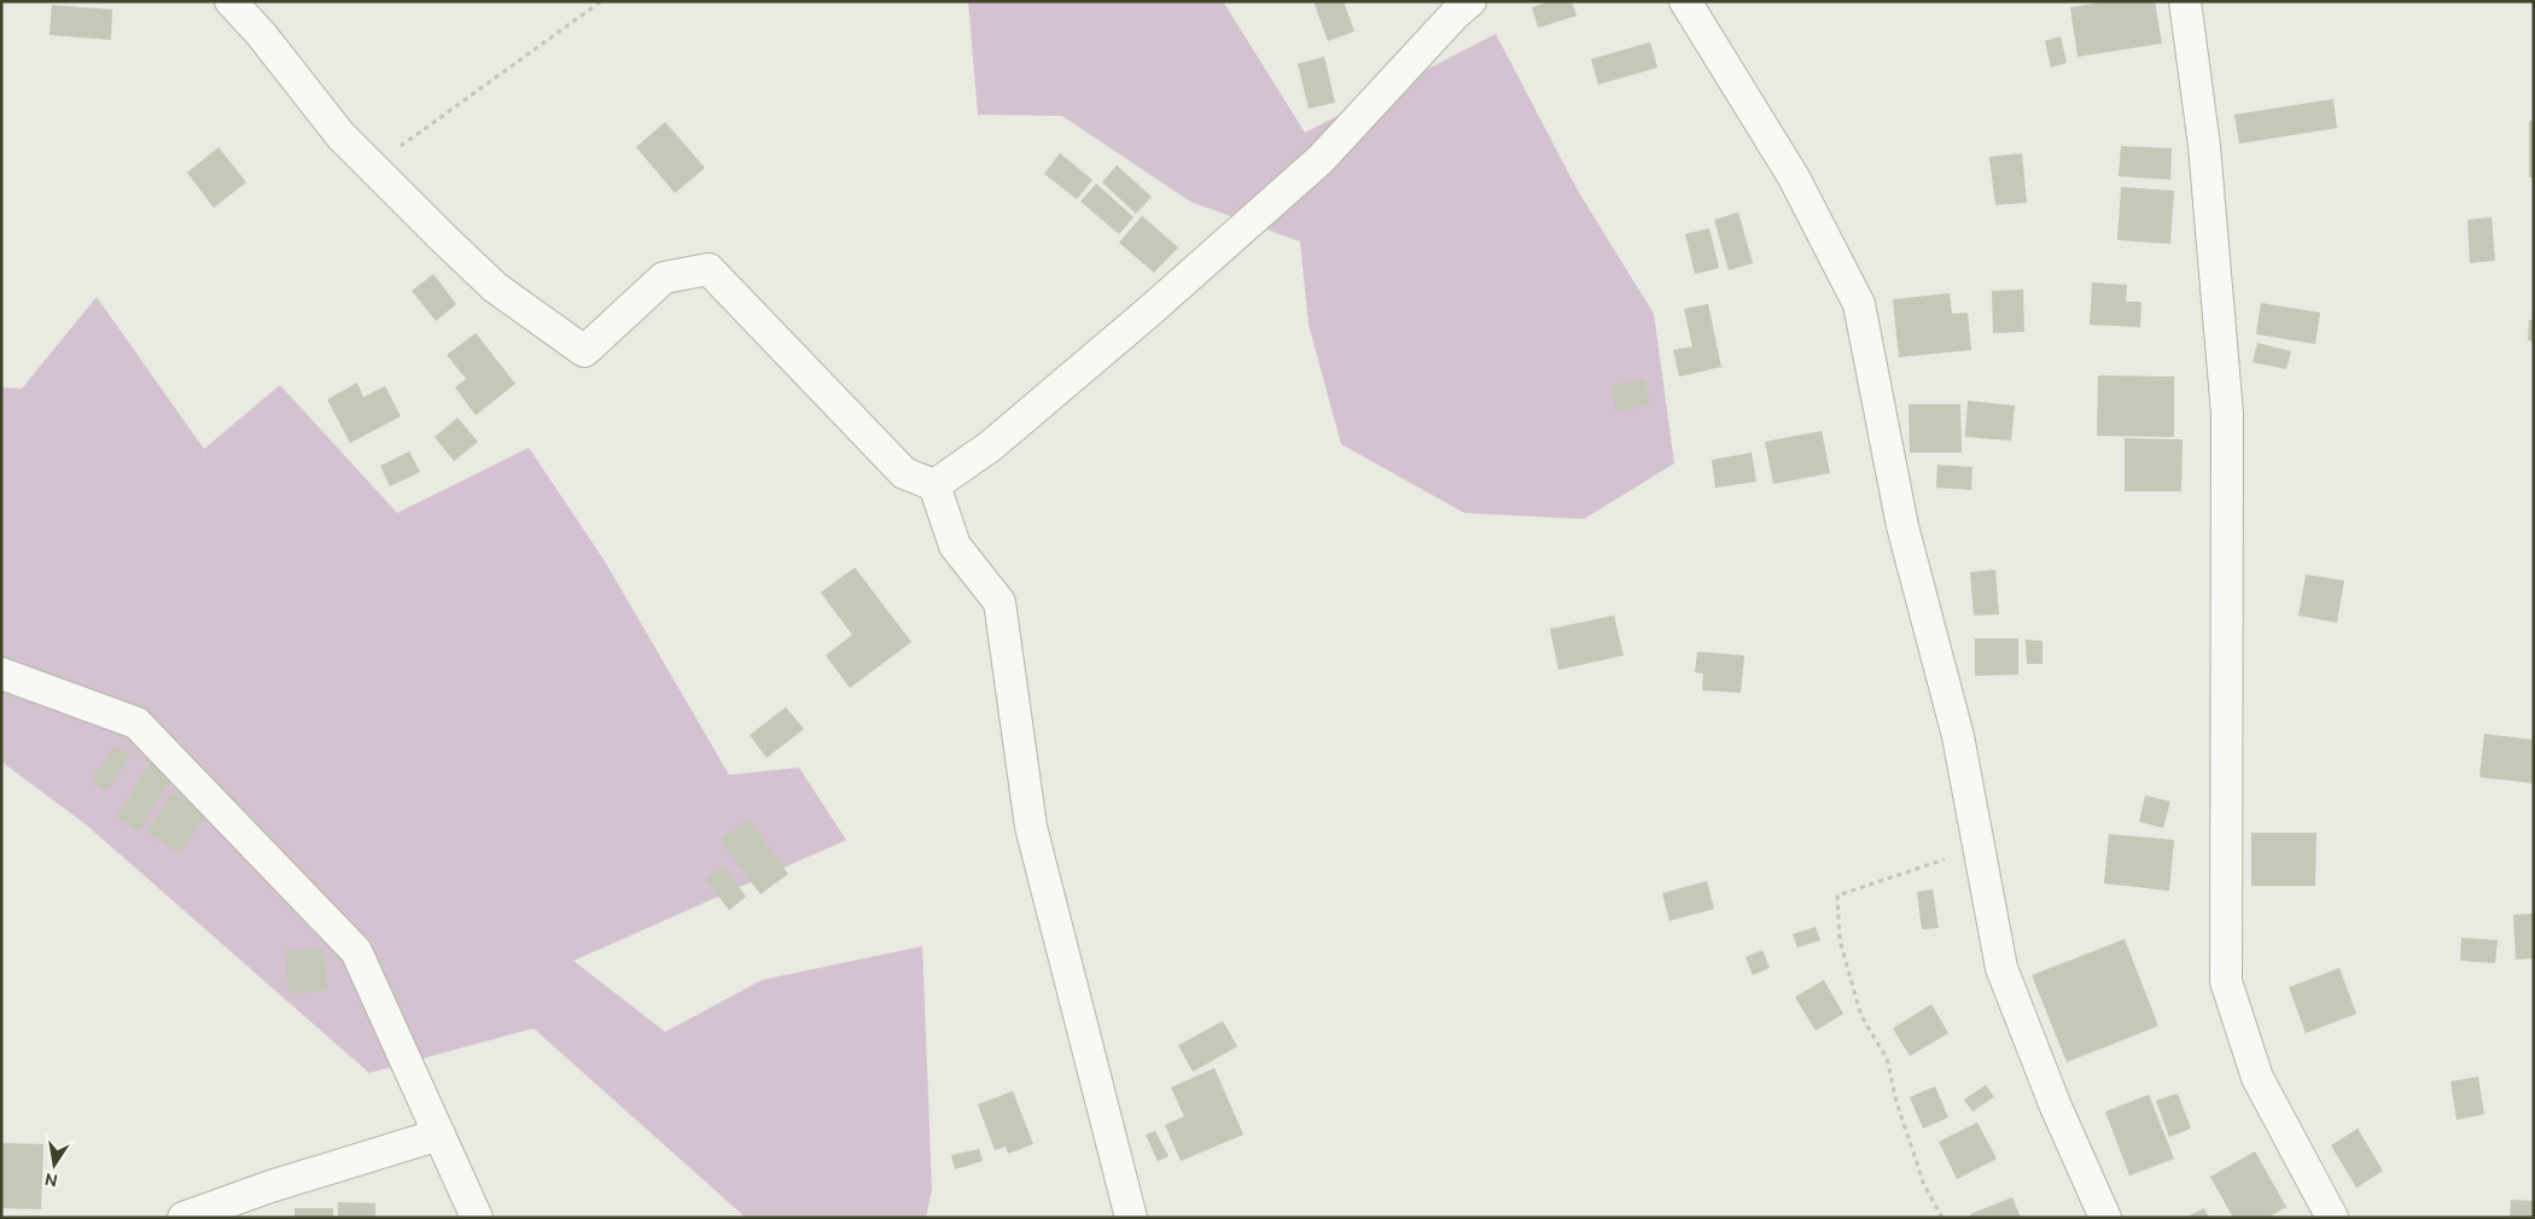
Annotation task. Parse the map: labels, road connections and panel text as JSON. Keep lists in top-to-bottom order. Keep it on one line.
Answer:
{"north":"bottom"}
